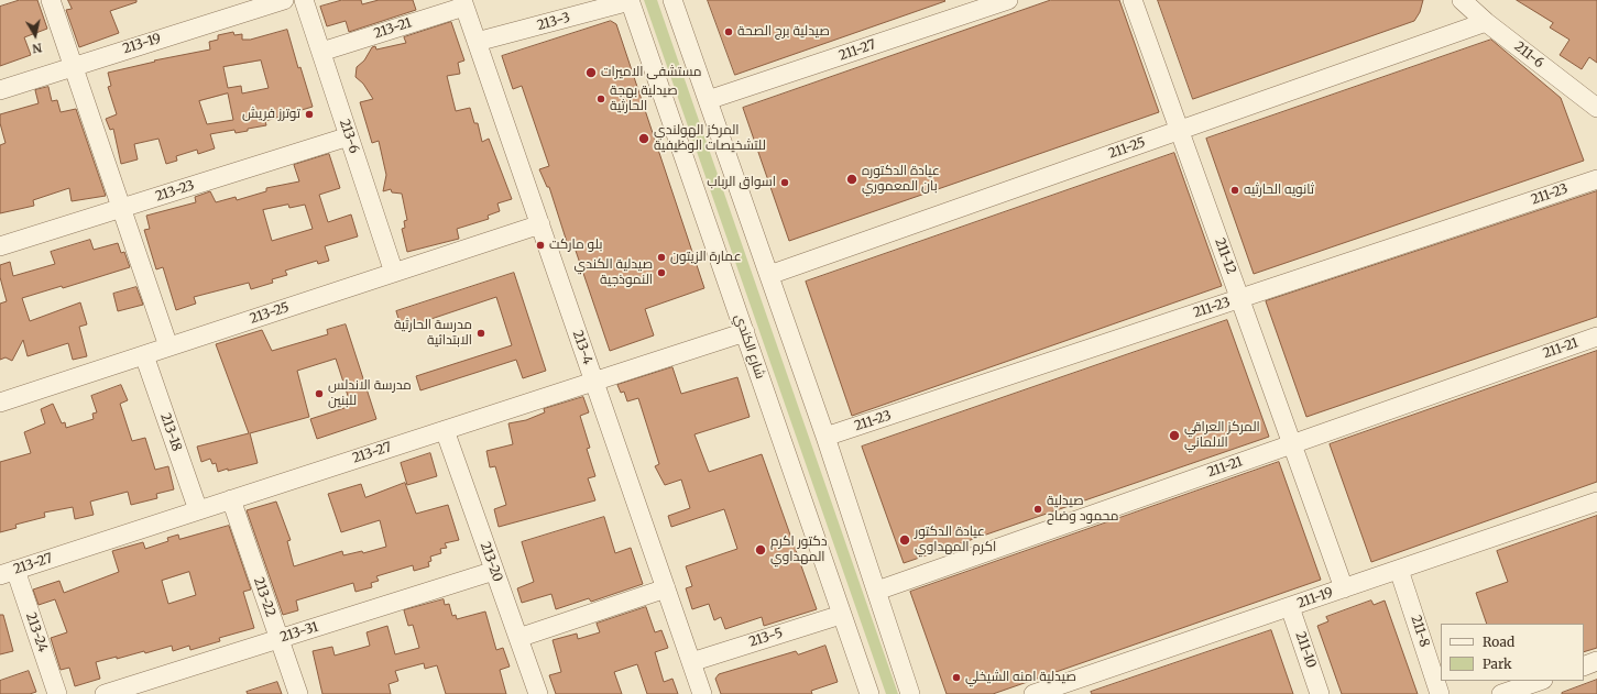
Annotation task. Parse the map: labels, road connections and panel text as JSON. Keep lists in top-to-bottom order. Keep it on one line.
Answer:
{"streets":{"street":["213-3","213-21","213-19","211-27","211-6","213-6","211-25","213-23","211-23","211-12","213-25","شارع الكندي","213-4","211-21","213-18","213-27","213-20","213-22","211-19","211-8","213-24","213-31","213-5","211-10"]},"crossings":[["213-3","شارع الكندي"],["213-3","213-4"],["213-21","213-6"],["213-21","213-4"],["211-6","211-25"],["213-6","213-23"],["213-6","213-25"],["211-25","211-12"],["211-23","211-12"],["211-12","211-21"],["211-12","211-19"],["213-25","213-4"],["213-25","213-18"],["شارع الكندي","213-27"],["شارع الكندي","213-5"],["213-4","213-27"],["213-4","213-5"],["213-18","213-27"],["213-27","213-20"],["213-27","213-22"],["213-27","213-24"],["213-20","213-31"],["213-22","213-31"],["211-19","211-8"],["211-19","211-10"]],"places":["صيدلية برج الصحة","مستشفى الاميرات","صيدلية بهجة الحارثية","توترز فريش","المركز الهولندي للتشخيصات الوظيفية","عيادة الدكتوره بان المعموري","اسواق الرباب","ثانويه الحارثيه","بلو ماركت","عمارة الزيتون","صيدلية الكندي النموذجية","مدرسة الحارثية الابتدائية","مدرسة الاندلس للبنين","المركز العراقي الالماني","صيدلية محمود وضاح","عيادة الدكتور اكرم المهداوي","دكتور اكرم المهداوي","صيدلية امنه الشيخلي"],"legend":["Road","Park"],"north":"bottom"}
